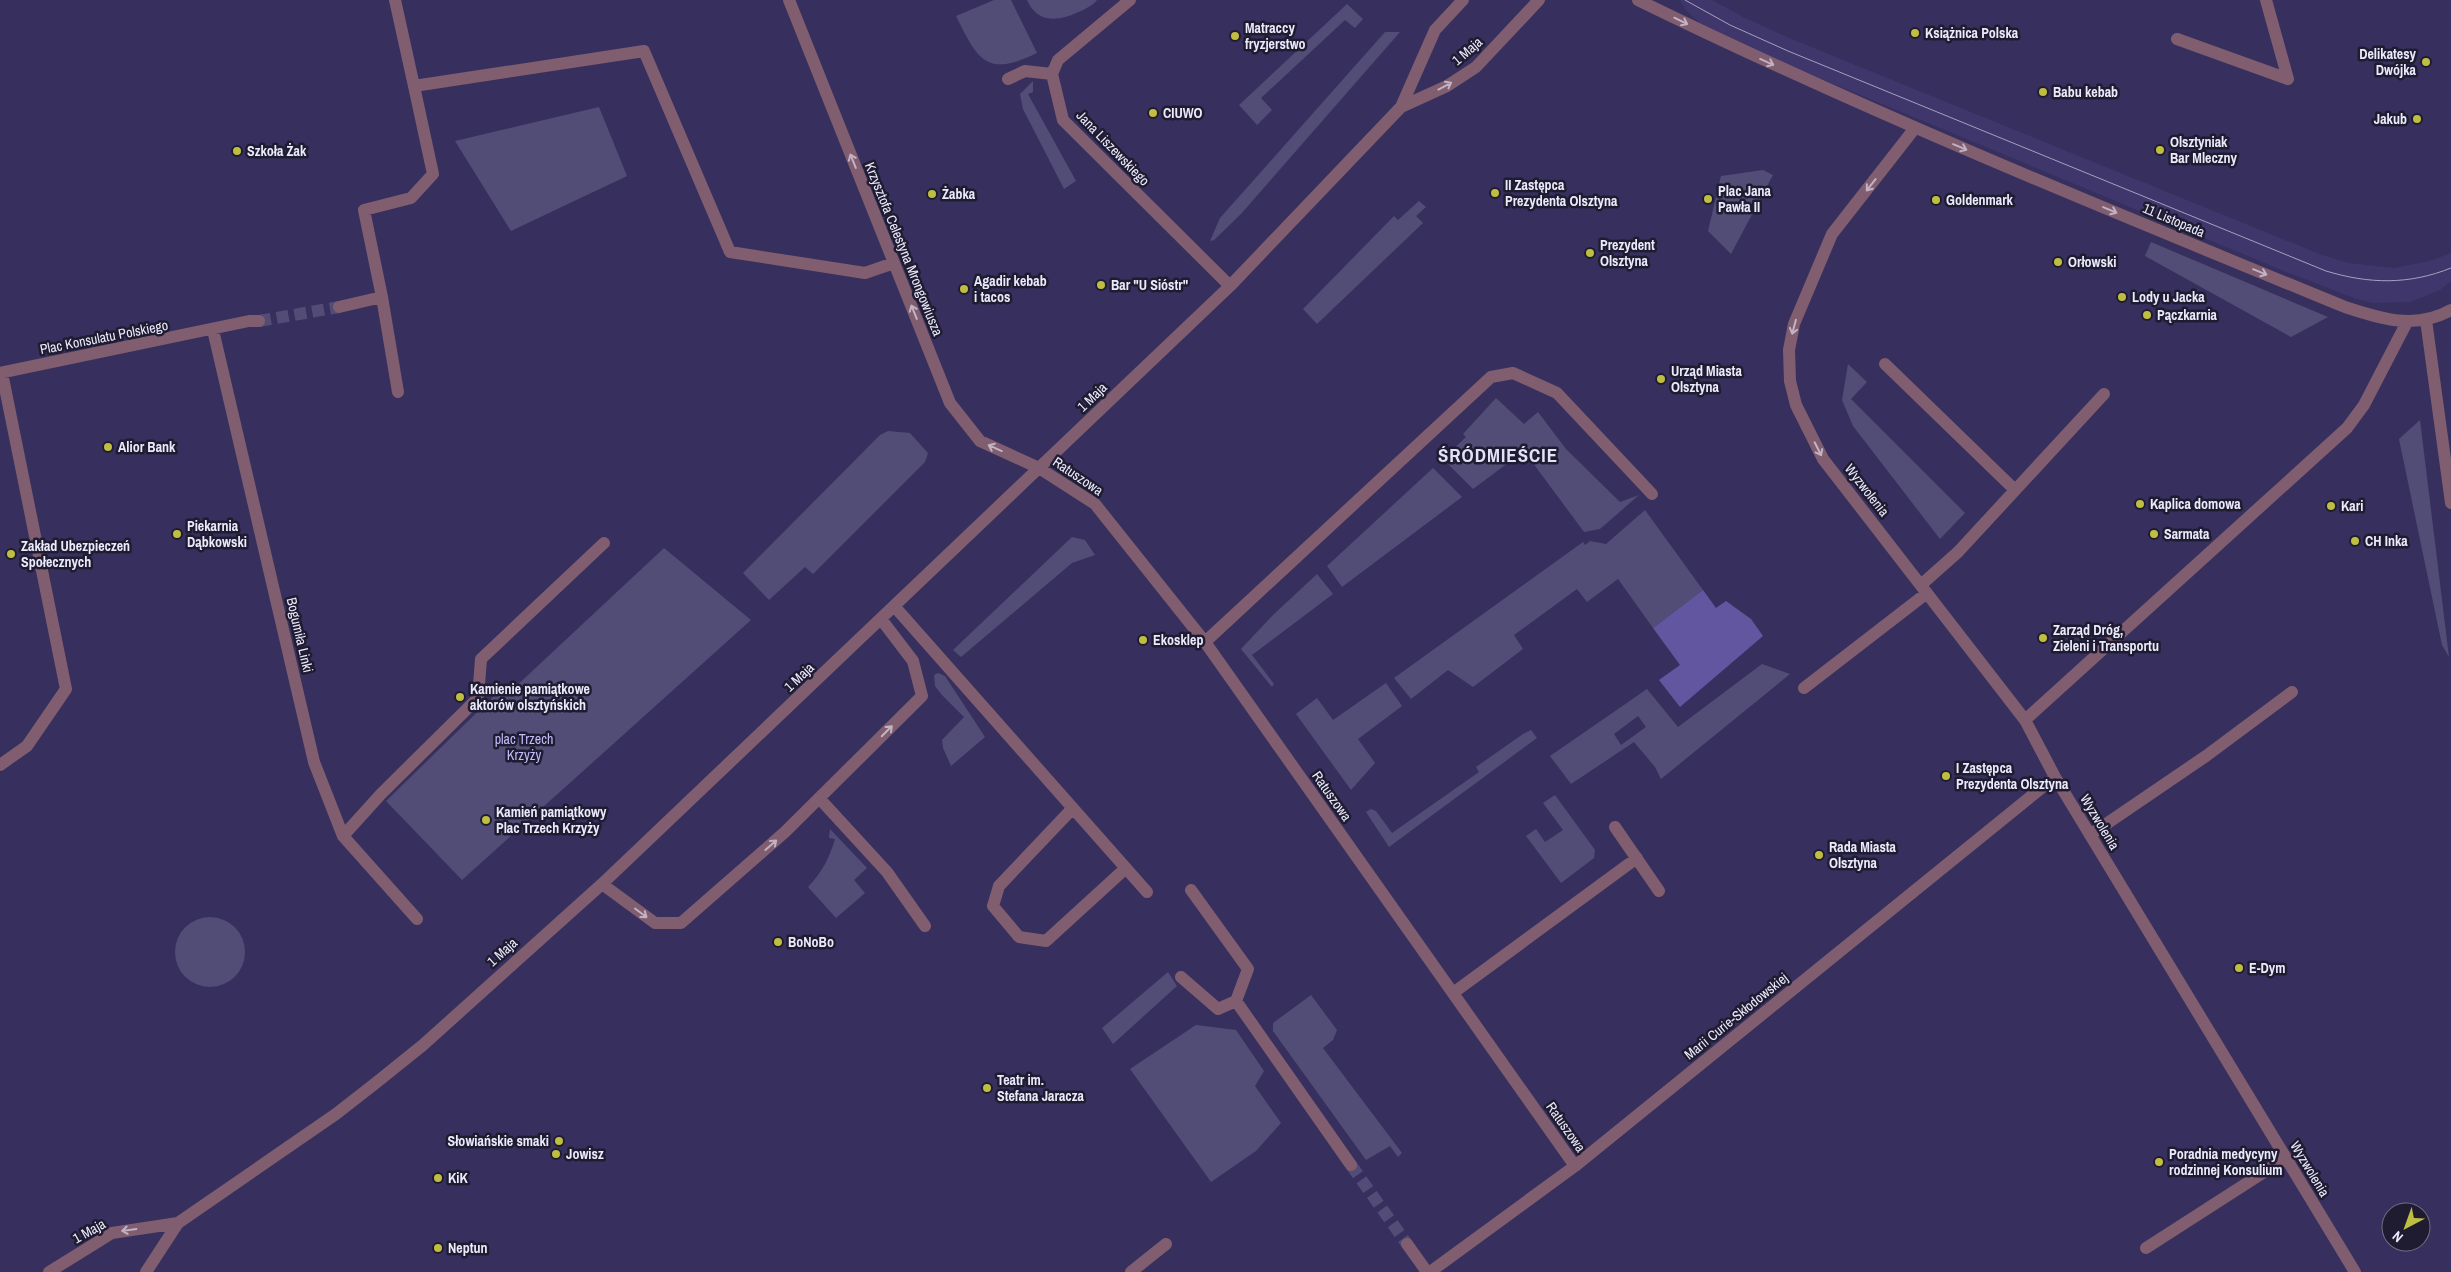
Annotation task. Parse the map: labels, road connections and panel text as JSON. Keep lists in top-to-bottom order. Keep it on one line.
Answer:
{"streets":{"street":["1 Maja","Jana Liszewskiego","11 Listopada","Krzysztofa Celestyna Mrongowiusza","Plac Konsulatu Polskiego","Ratuszowa","Wyzwolenia","Bogumiła Linki","Marii Curie-Skłodowskiej"]},"crossings":[["1 Maja","Jana Liszewskiego"],["1 Maja","Krzysztofa Celestyna Mrongowiusza"],["1 Maja","Ratuszowa"],["11 Listopada","Wyzwolenia"],["Krzysztofa Celestyna Mrongowiusza","Ratuszowa"],["Plac Konsulatu Polskiego","Bogumiła Linki"],["Ratuszowa","Marii Curie-Skłodowskiej"],["Wyzwolenia","Marii Curie-Skłodowskiej"]],"one_way":["11 Listopada","Krzysztofa Celestyna Mrongowiusza"],"districts":["ŚRÓDMIEŚCIE"],"parks":["plac Trzech Krzyży"],"places":["Książnica Polska","Matraccy fryzjerstwo","Delikatesy Dwójka","Babu kebab","CIUWO","Jakub","Olsztyniak Bar Mleczny","Szkoła Żak","II Zastępca Prezydenta Olsztyna","Żabka","Plac Jana Pawła II","Goldenmark","Prezydent Olsztyna","Orłowski","Bar \"U Sióstr\"","Agadir kebab i tacos","Lody u Jacka","Pączkarnia","Urząd Miasta Olsztyna","Alior Bank","Kaplica domowa","Kari","Piekarnia Dąbkowski","Sarmata","CH Inka","Zakład Ubezpieczeń Społecznych","Zarząd Dróg, Zieleni i Transportu","Ekosklep","Kamienie pamiątkowe aktorów olsztyńskich","I Zastępca Prezydenta Olsztyna","Kamień pamiątkowy Plac Trzech Krzyży","Rada Miasta Olsztyna","BoNoBo","E-Dym","Teatr im. Stefana Jaracza","Słowiańskie smaki","Jowisz","Poradnia medycyny rodzinnej Konsulium","KiK","Neptun"],"north":"bottom left"}
